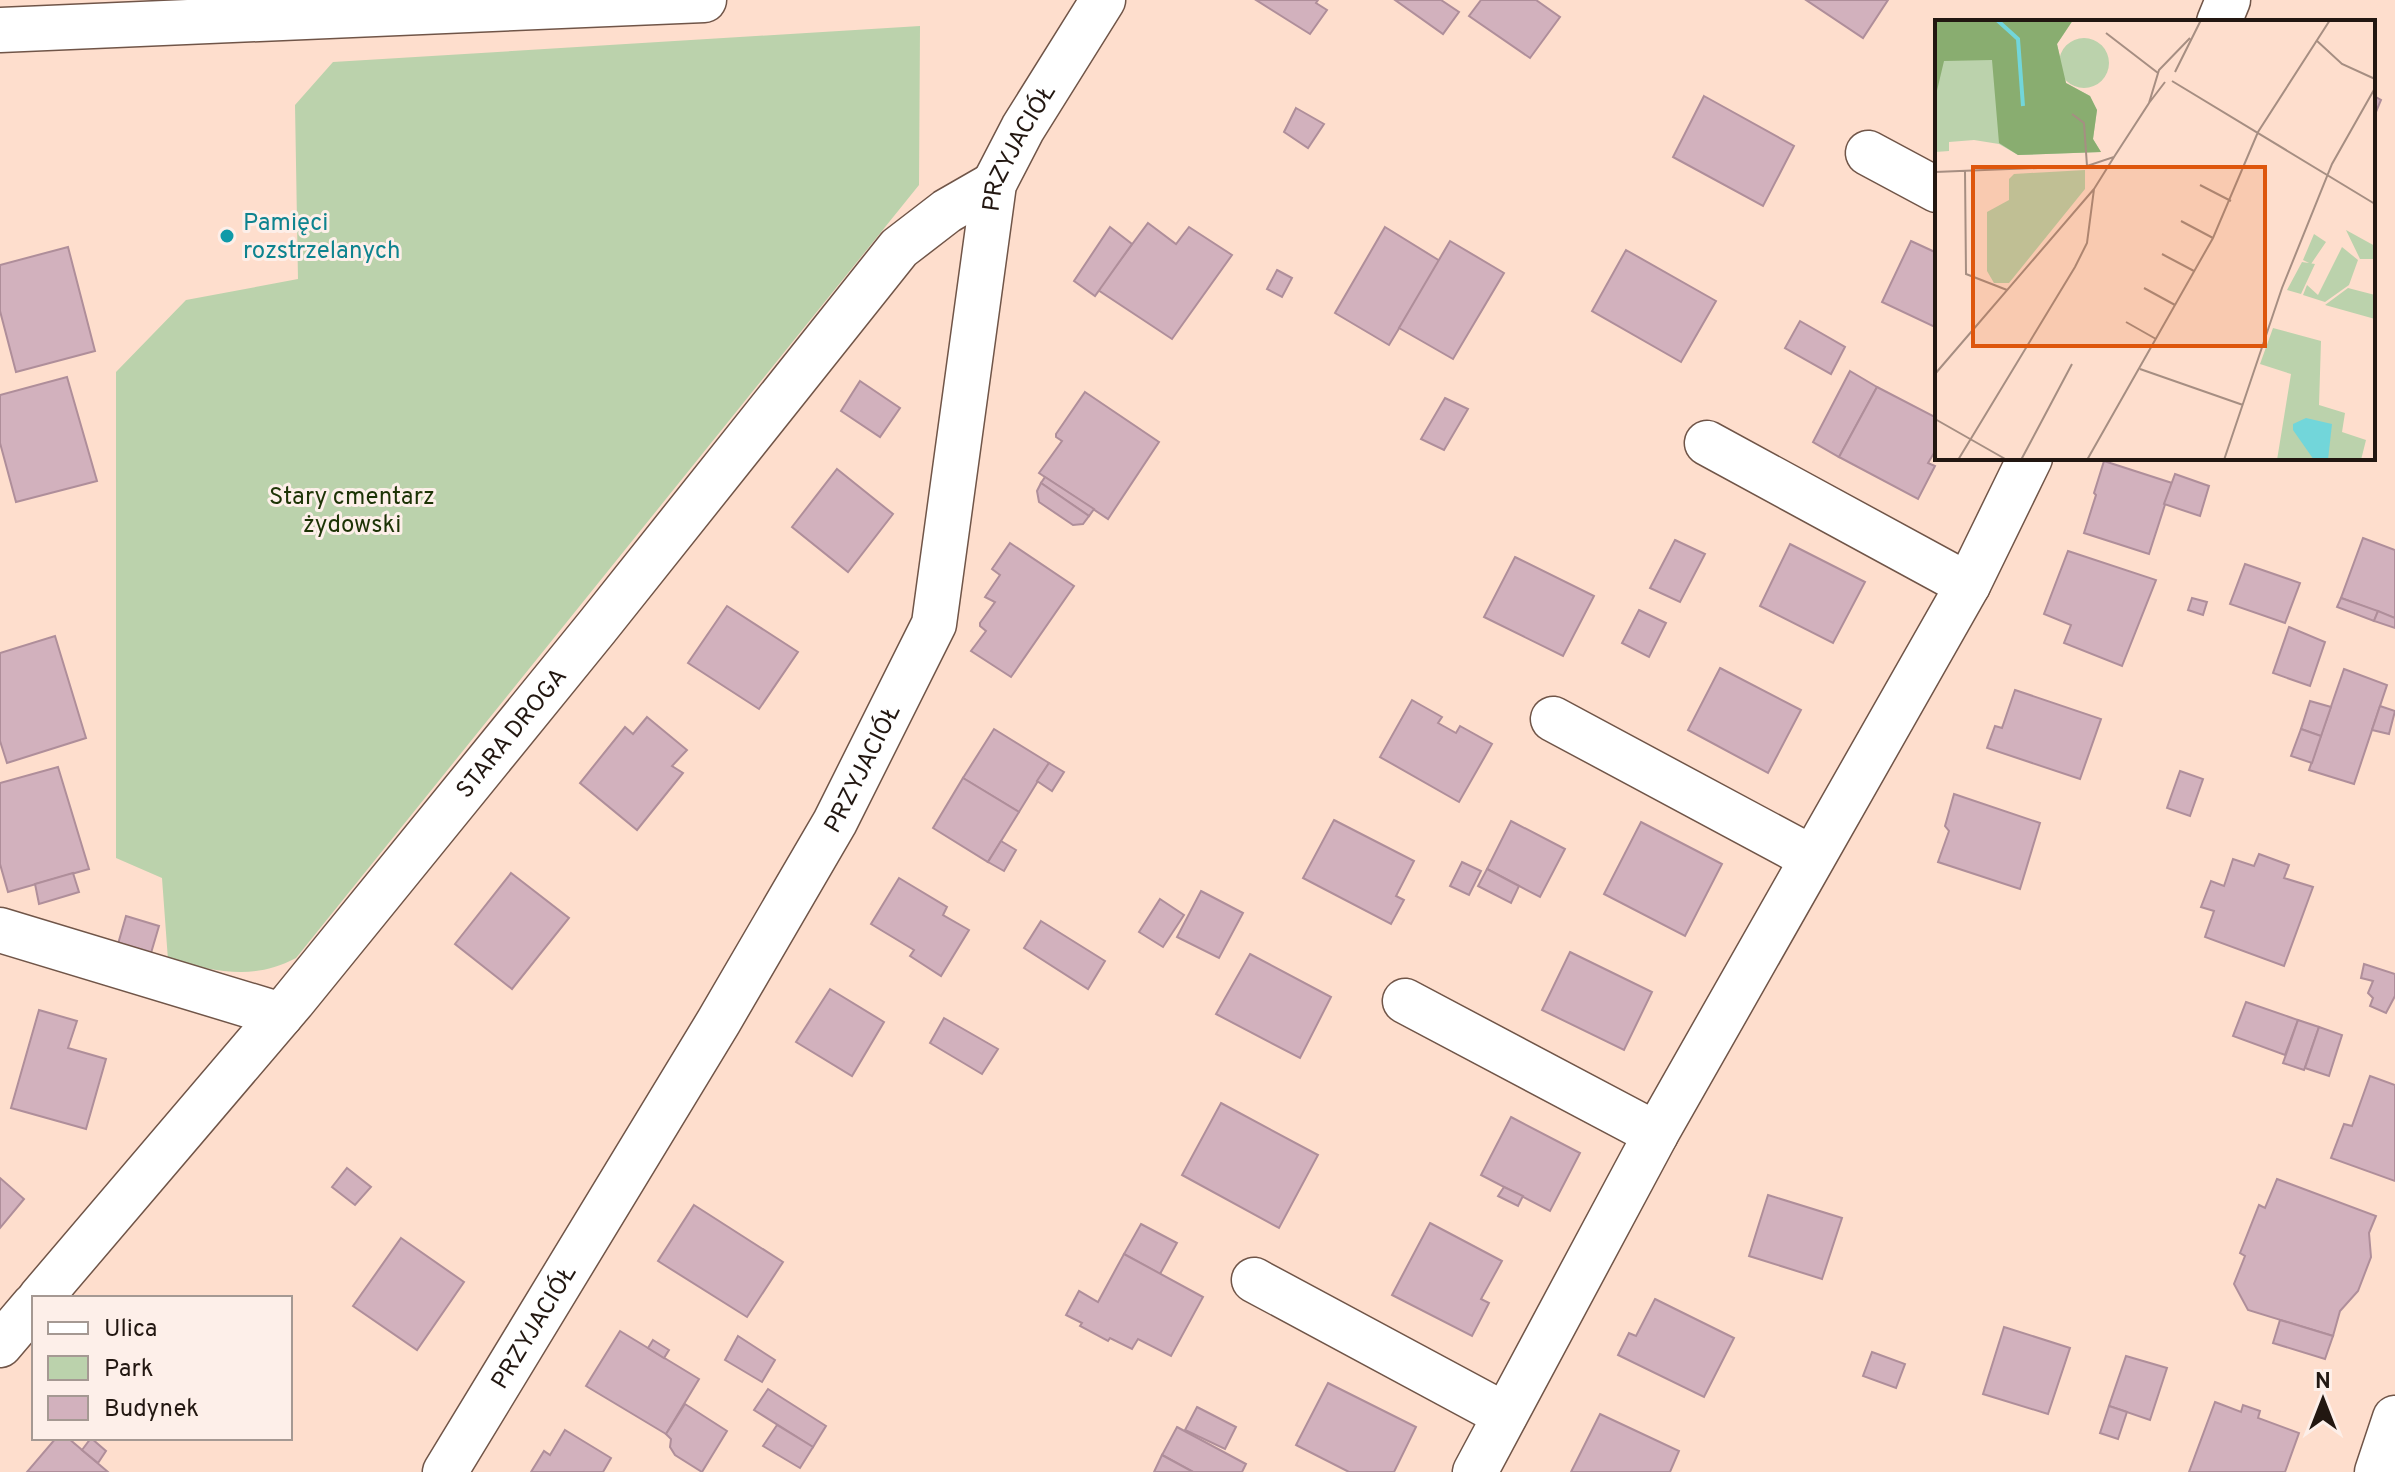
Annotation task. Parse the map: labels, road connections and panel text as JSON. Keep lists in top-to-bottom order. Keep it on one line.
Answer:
{"streets":{"street":["PRZYJACIÓŁ","STARA DROGA"]},"crossings":[["PRZYJACIÓŁ","STARA DROGA"]],"parks":["Stary cmentarz żydowski"],"places":["Pamięci rozstrzelanych"],"legend":["Ulica","Park","Budynek"],"north":"top"}
